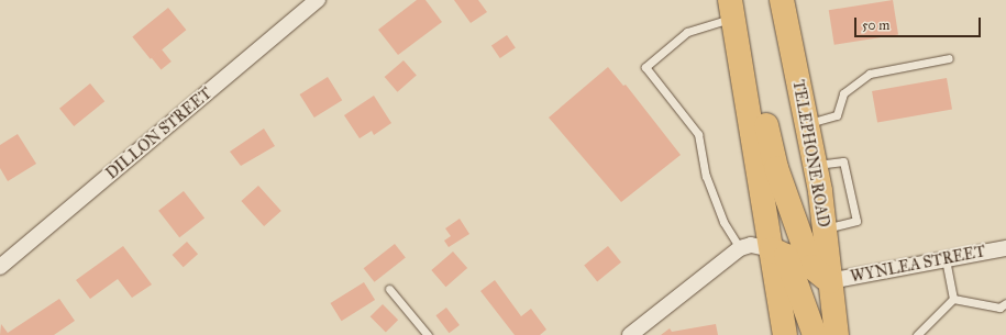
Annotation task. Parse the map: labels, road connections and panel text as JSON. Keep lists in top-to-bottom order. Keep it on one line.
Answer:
{"streets":{"main road":["TELEPHONE ROAD"],"street":["DILLON STREET","WYNLEA STREET"]},"crossings":[["TELEPHONE ROAD","WYNLEA STREET"]],"scale_bar":"50 m"}
